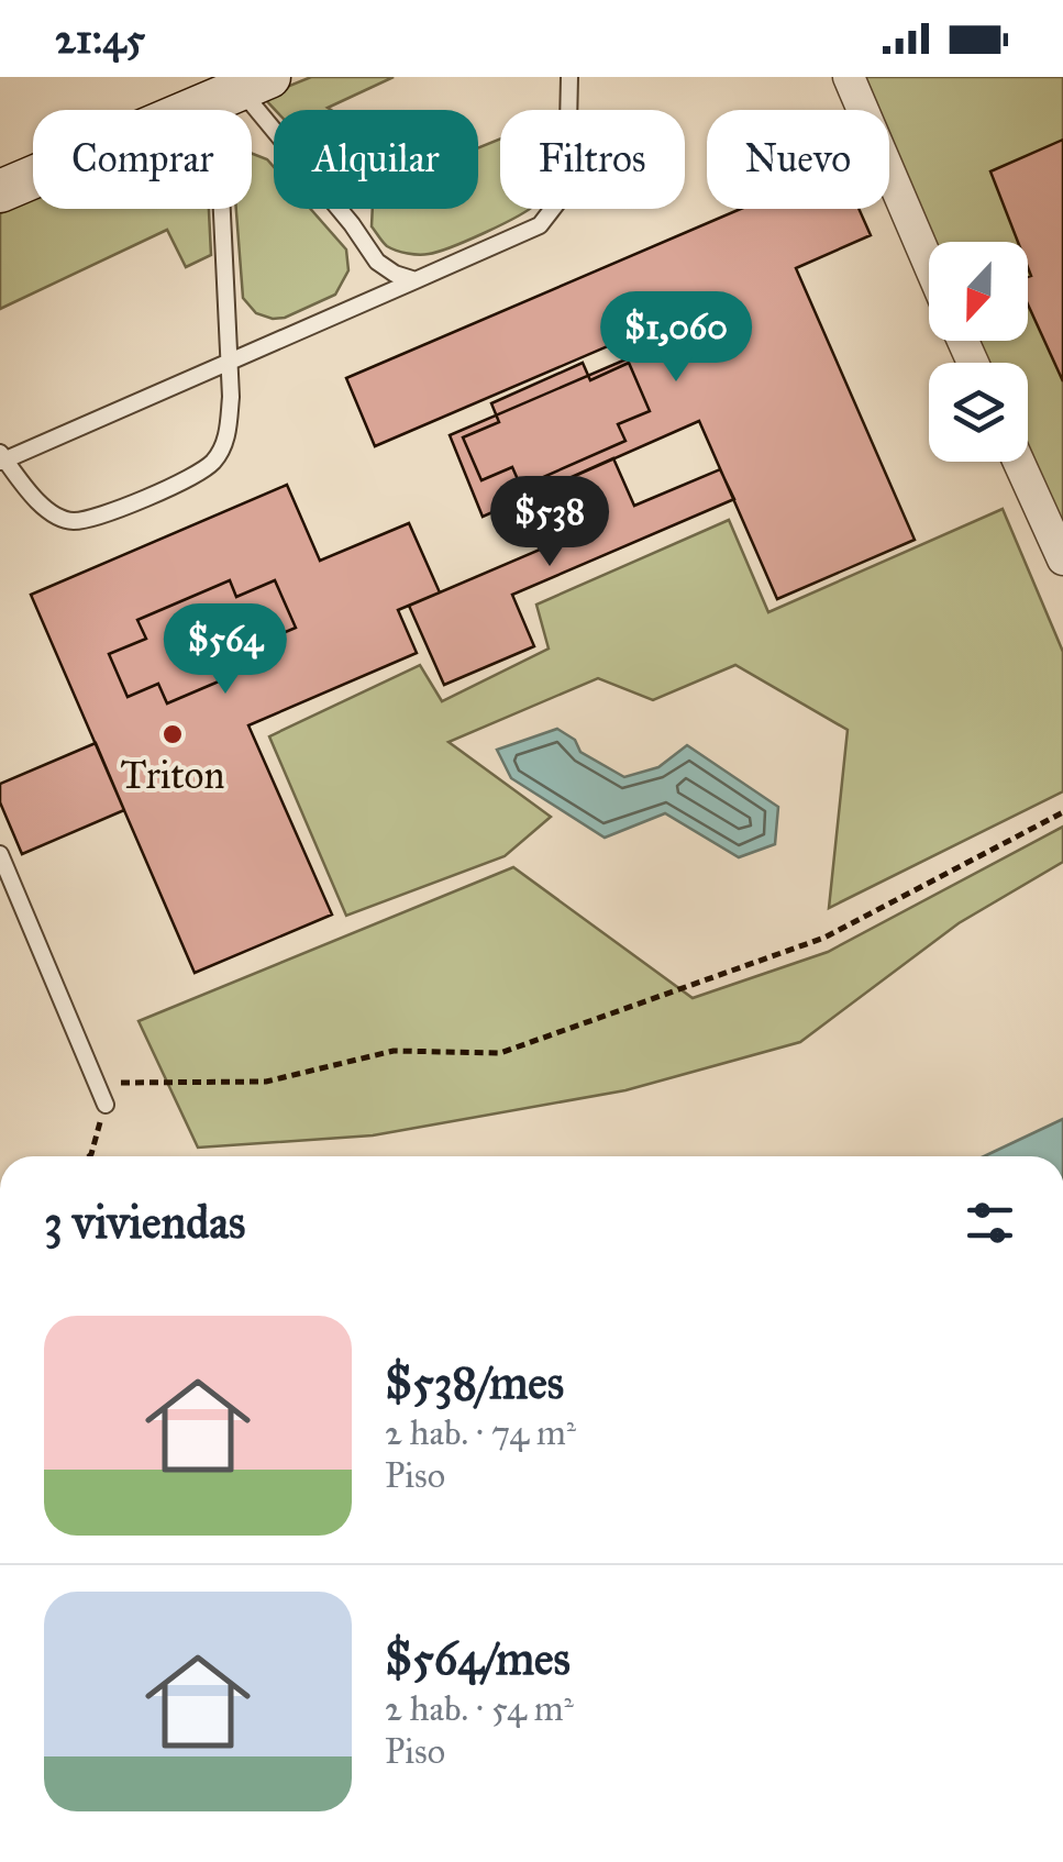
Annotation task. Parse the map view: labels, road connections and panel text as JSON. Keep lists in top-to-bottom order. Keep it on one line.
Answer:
{"places":["Triton"],"north":"bottom","page":{"status":"21:45","chip":["Comprar","Alquilar","Filtros","Nuevo"],"price":["$1,060","$538","$564"],"heading":"3 viviendas","list":[{"name":"$538/mes","note":"2 hab. · 74 m² · Piso"},{"name":"$564/mes","note":"2 hab. · 54 m² · Piso"}]}}
